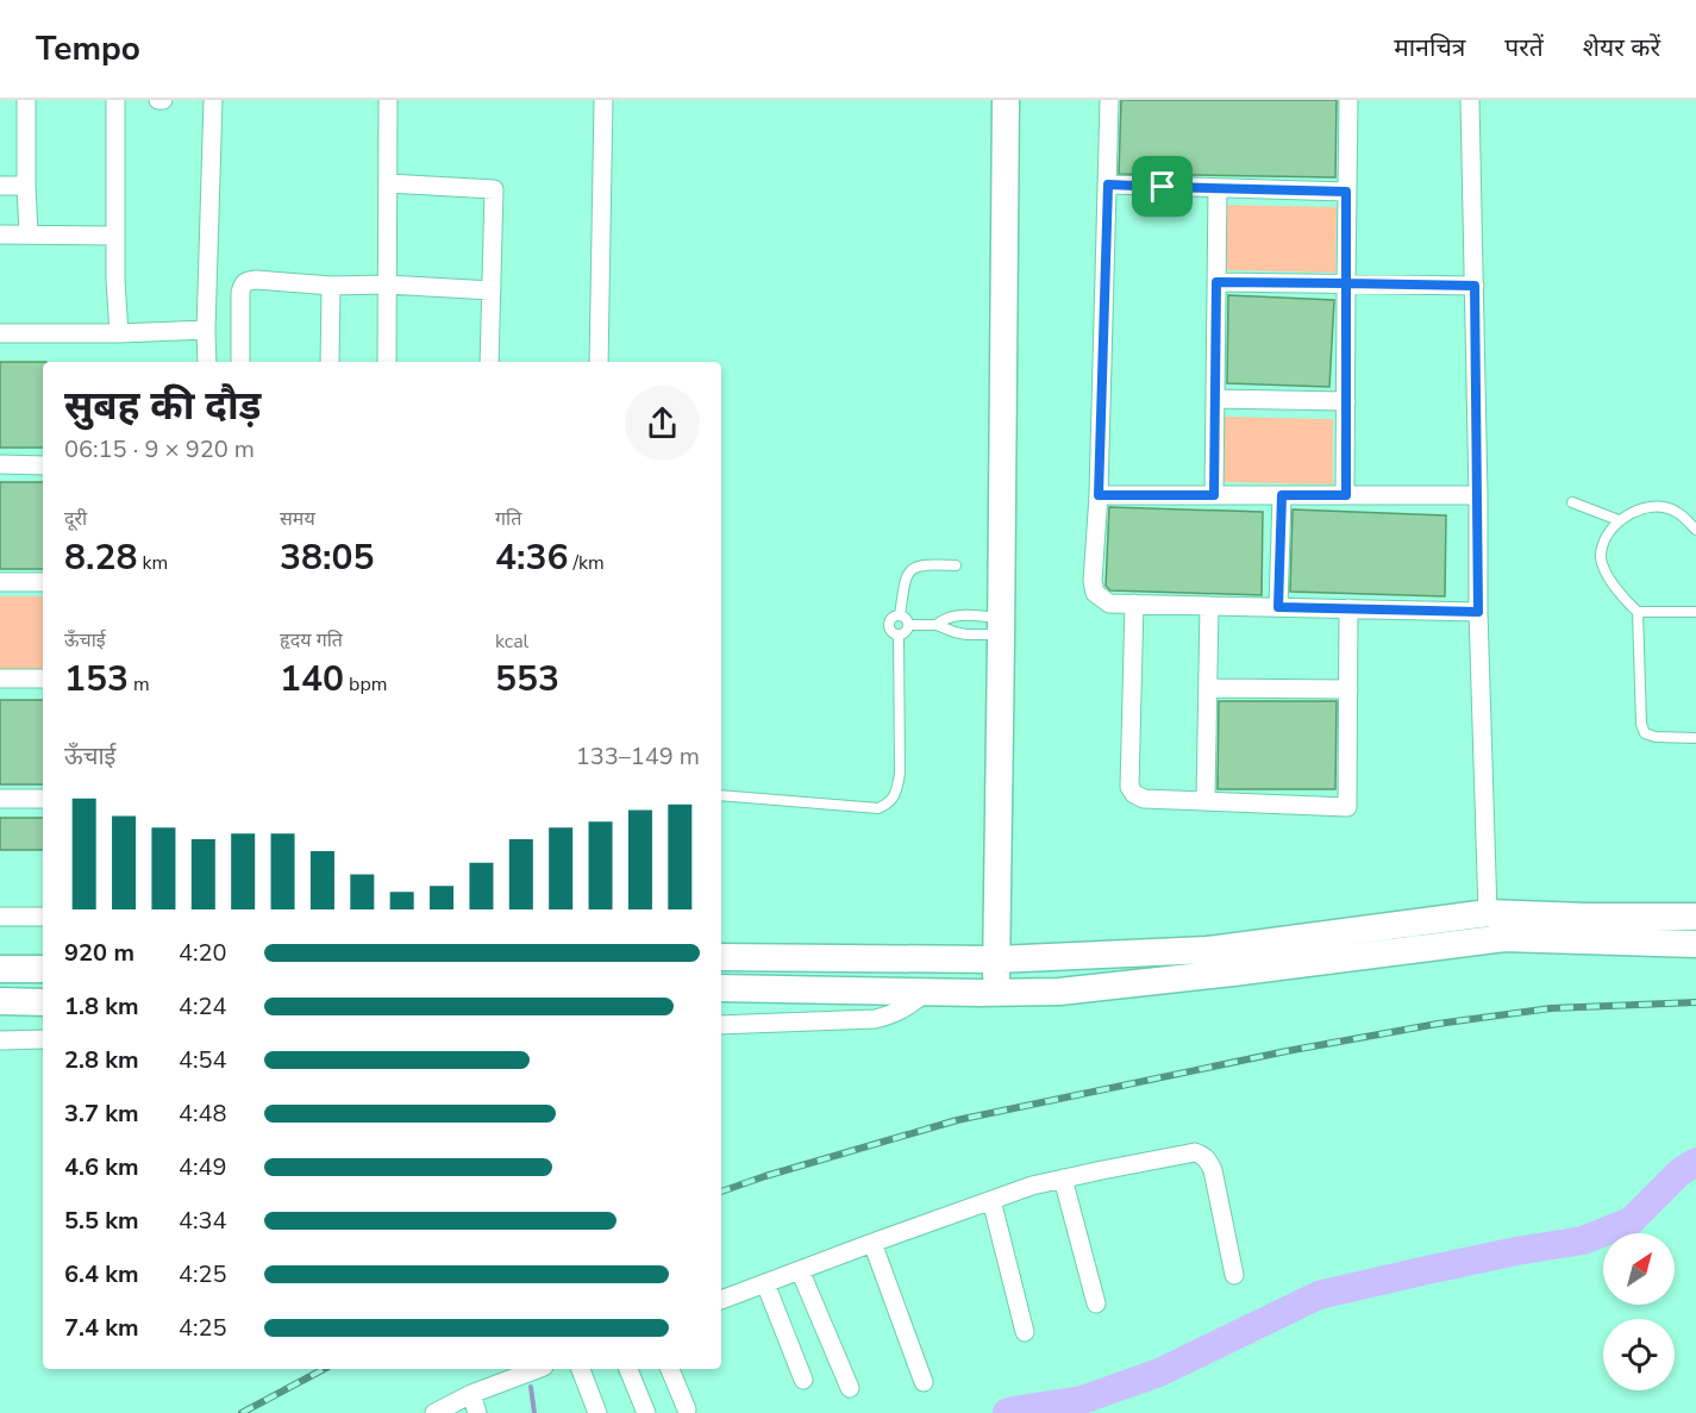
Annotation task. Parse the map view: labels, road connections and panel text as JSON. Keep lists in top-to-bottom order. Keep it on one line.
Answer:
{"north":"top right","page":{"header":"Tempo","nav":["मानचित्र","परतें","शेयर करें"],"heading":["सुबह की दौड़","06:15 · 9 × 920 m"],"stats":[["दूरी","8.28 km"],["समय","38:05"],["गति","4:36 /km"],["ऊँचाई","153 m"],["हृदय गति","140 bpm"],["kcal","553"]],"chart":["ऊँचाई","133–149 m"],"list":[{"name":"920 m","note":"4:20"},{"name":"1.8 km","note":"4:24"},{"name":"2.8 km","note":"4:54"},{"name":"3.7 km","note":"4:48"},{"name":"4.6 km","note":"4:49"},{"name":"5.5 km","note":"4:34"},{"name":"6.4 km","note":"4:25"},{"name":"7.4 km","note":"4:25"}]}}
